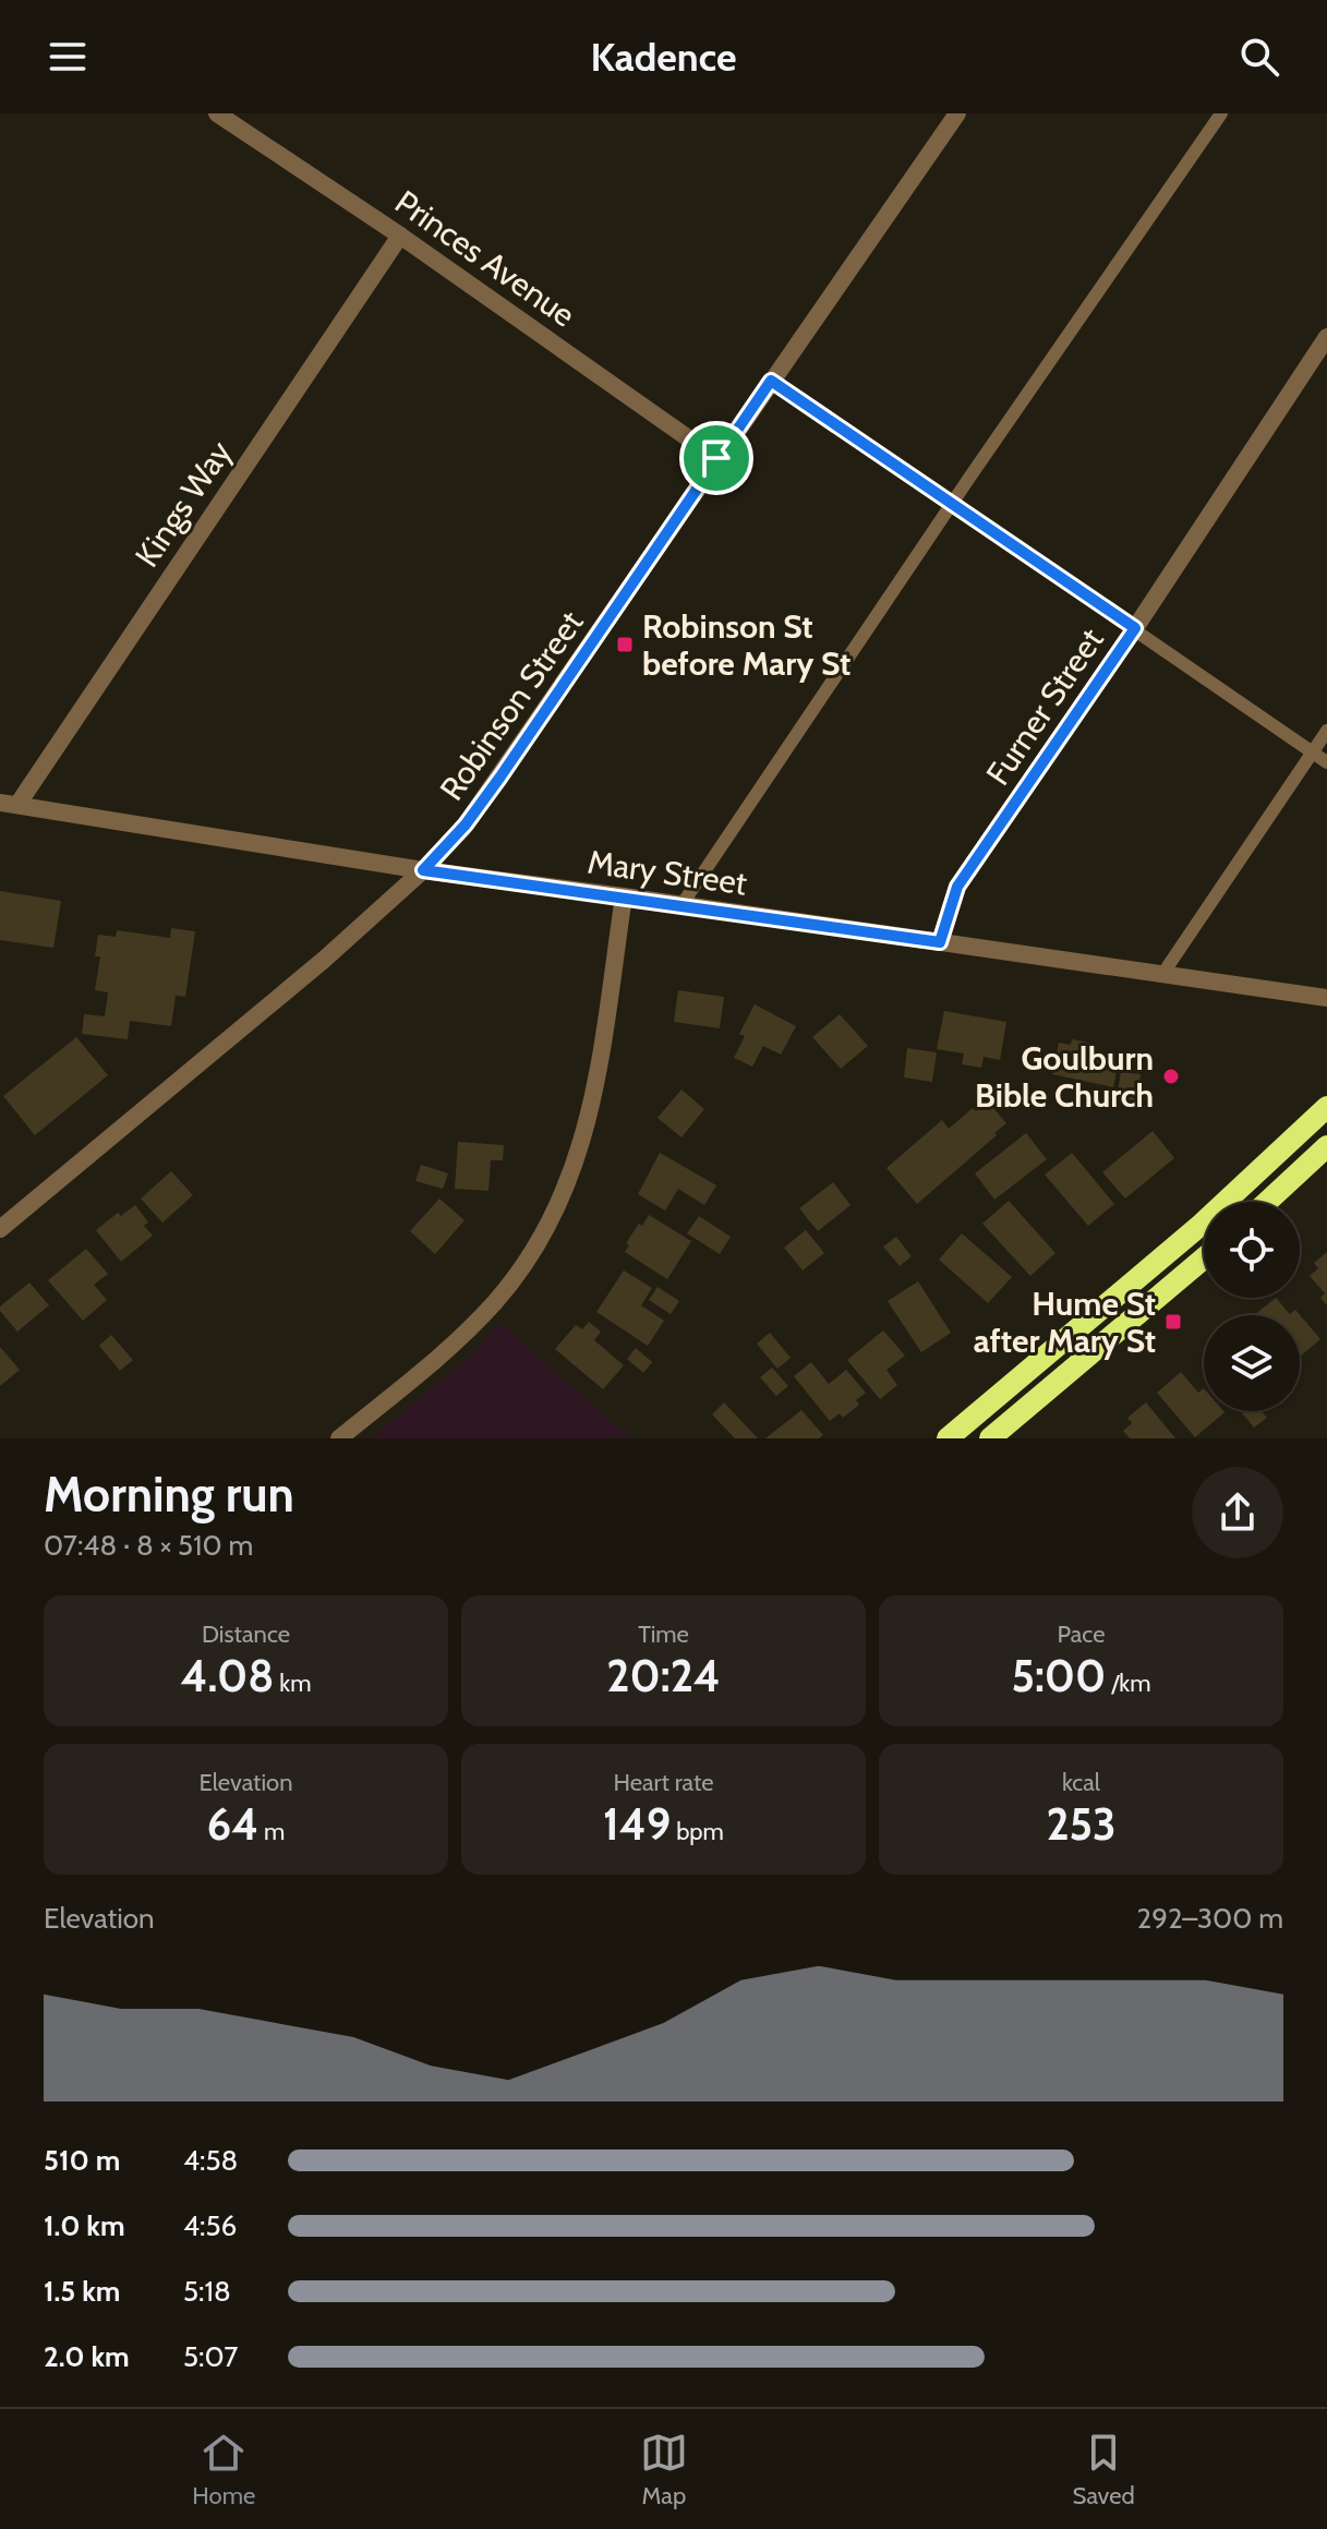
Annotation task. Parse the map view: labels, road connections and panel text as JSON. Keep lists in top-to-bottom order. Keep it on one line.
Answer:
{"streets":{"street":["Princes Avenue","Kings Way","Robinson Street","Furner Street","Mary Street"]},"crossings":[["Princes Avenue","Kings Way"],["Princes Avenue","Robinson Street"],["Kings Way","Mary Street"],["Robinson Street","Mary Street"],["Furner Street","Mary Street"]],"places":{"transit":["Robinson St before Mary St","Hume St after Mary St"],"other":["Goulburn Bible Church"]},"page":{"header":"Kadence","heading":["Morning run","07:48 · 8 × 510 m"],"stats":[["Distance","4.08 km"],["Time","20:24"],["Pace","5:00 /km"],["Elevation","64 m"],["Heart rate","149 bpm"],["kcal","253"]],"chart":["Elevation","292–300 m"],"list":[{"name":"510 m","note":"4:58"},{"name":"1.0 km","note":"4:56"},{"name":"1.5 km","note":"5:18"},{"name":"2.0 km","note":"5:07"}],"tabs":["Home","Map","Saved"]}}
